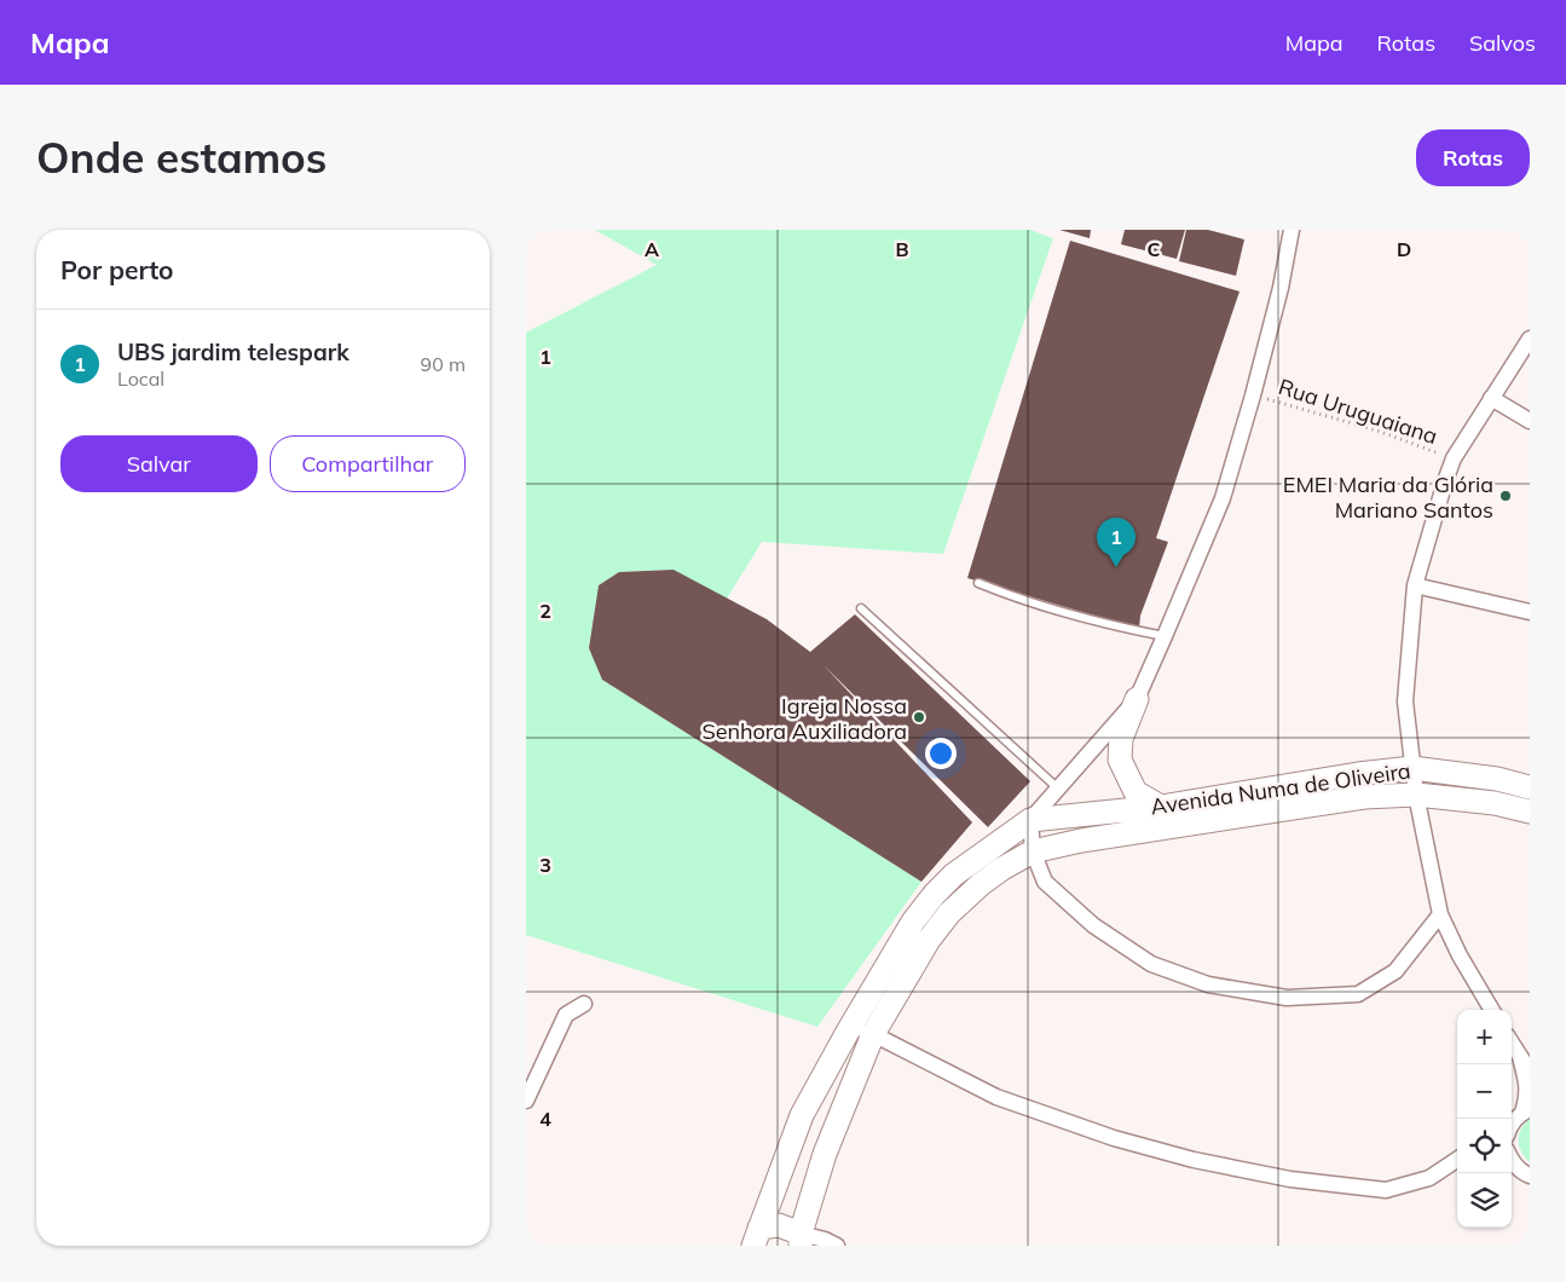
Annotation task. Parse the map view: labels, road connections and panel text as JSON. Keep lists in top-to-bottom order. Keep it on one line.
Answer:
{"streets":{"street":["Avenida Numa de Oliveira"],"path":["Rua Uruguaiana"]},"places":["EMEI Maria da Glória Mariano Santos","Igreja Nossa Senhora Auxiliadora"],"page":{"header":"Mapa","nav":["Mapa","Rotas","Salvos"],"buttons":["Rotas",["Salvar","Compartilhar"]],"title":"Onde estamos","heading":"Por perto","list":[{"mark":"1","name":"UBS jardim telespark","note":"Local","value":"90 m"}],"pins":"1","map_buttons":["+","−"]},"grid":{"columns":["A","B","C","D"],"rows":["1","2","3","4"]}}
